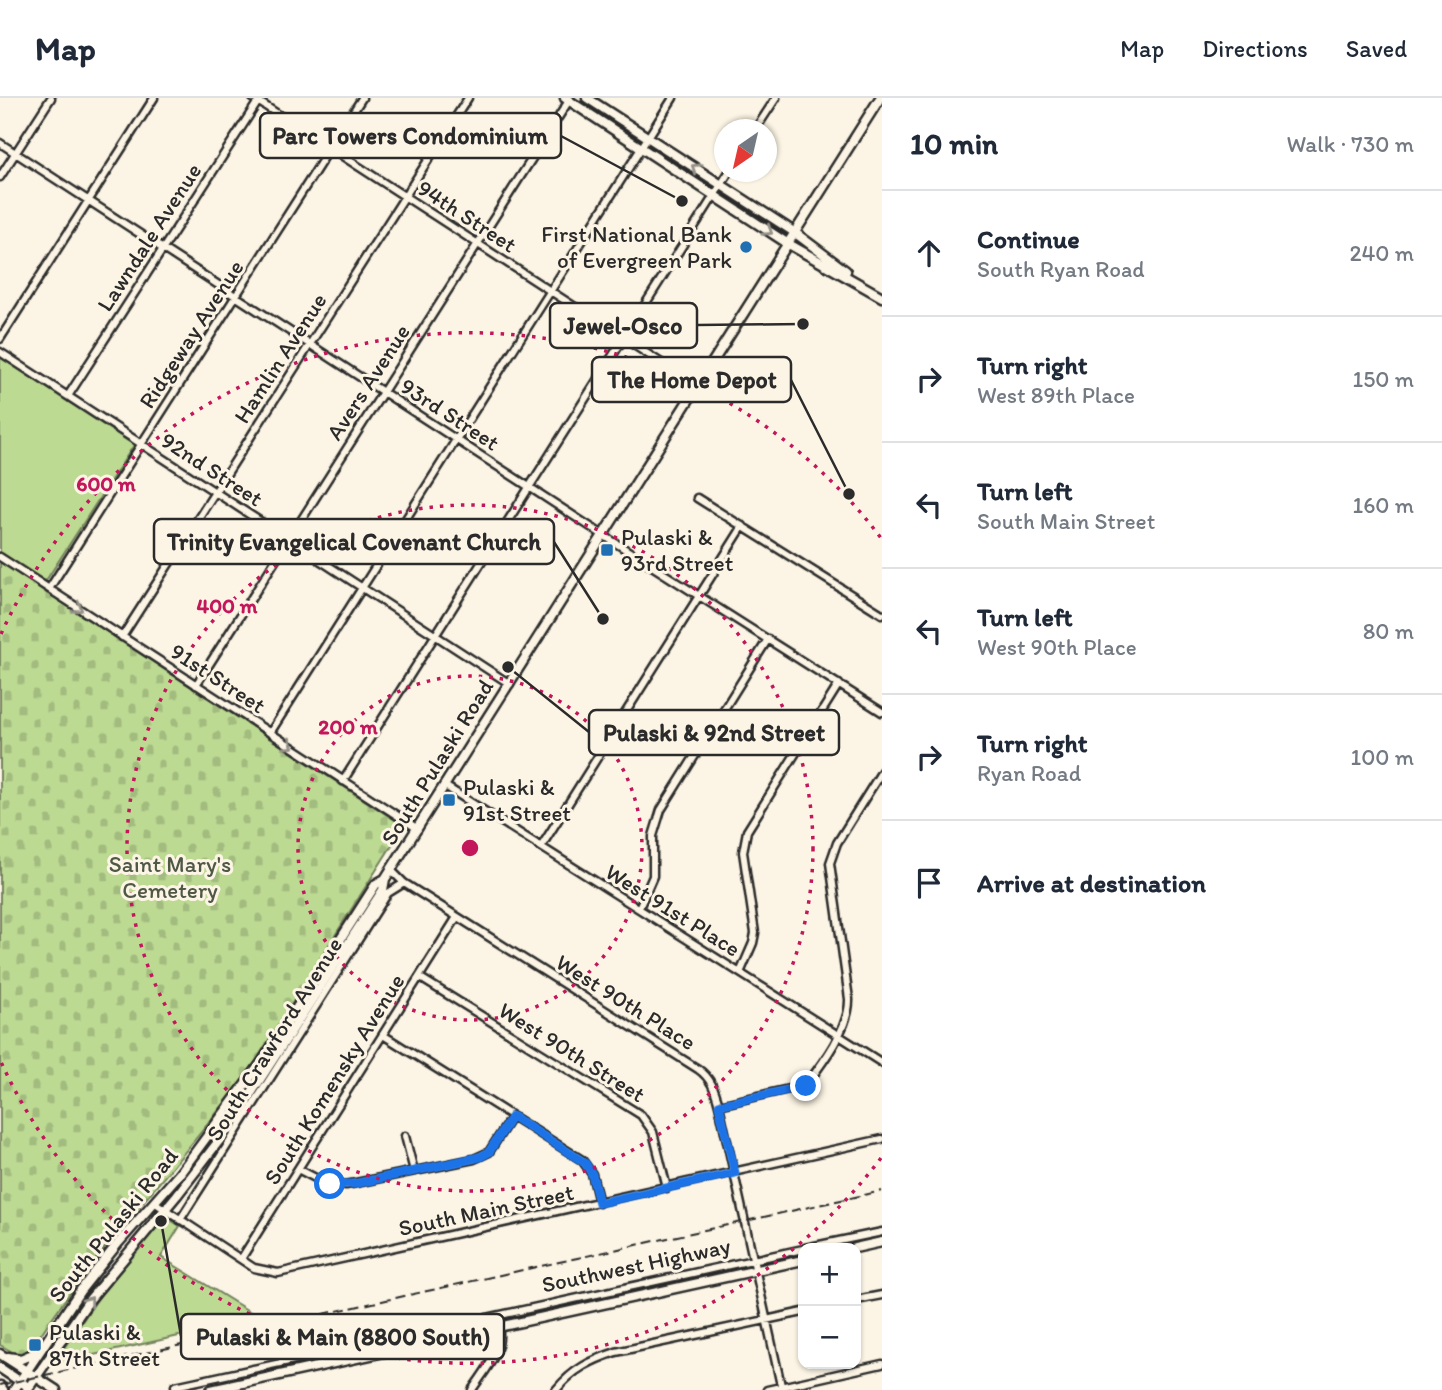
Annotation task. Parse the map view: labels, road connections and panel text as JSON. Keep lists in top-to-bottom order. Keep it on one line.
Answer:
{"streets":{"main road":["South Pulaski Road","Southwest Highway"],"street":["94th Street","Lawndale Avenue","Ridgeway Avenue","Hamlin Avenue","Avers Avenue","93rd Street","92nd Street","91st Street","West 91st Place","West 90th Place","South Crawford Avenue","West 90th Street","South Komensky Avenue","South Main Street"]},"crossings":[["94th Street","Lawndale Avenue"],["94th Street","Ridgeway Avenue"],["94th Street","Hamlin Avenue"],["94th Street","Avers Avenue"],["94th Street","South Pulaski Road"],["Lawndale Avenue","93rd Street"],["Lawndale Avenue","92nd Street"],["Ridgeway Avenue","93rd Street"],["Ridgeway Avenue","92nd Street"],["Ridgeway Avenue","91st Street"],["Hamlin Avenue","93rd Street"],["Hamlin Avenue","92nd Street"],["Hamlin Avenue","91st Street"],["Avers Avenue","93rd Street"],["Avers Avenue","92nd Street"],["Avers Avenue","91st Street"],["93rd Street","South Pulaski Road"],["92nd Street","South Pulaski Road"],["91st Street","South Pulaski Road"],["South Pulaski Road","West 91st Place"],["South Pulaski Road","West 90th Place"],["South Pulaski Road","South Main Street"],["West 90th Place","South Crawford Avenue"],["West 90th Place","South Komensky Avenue"],["West 90th Place","South Main Street"],["West 90th Place","Southwest Highway"],["South Crawford Avenue","South Main Street"],["West 90th Street","South Komensky Avenue"],["West 90th Street","South Main Street"],["South Komensky Avenue","South Main Street"]],"parks":["Saint Mary's Cemetery"],"places":{"other":["Parc Towers Condominium","First National Bank of Evergreen Park","Jewel-Osco","The Home Depot","Trinity Evangelical Covenant Church","Pulaski & 92nd Street","Pulaski & Main (8800 South)"],"transit":["Pulaski & 93rd Street","Pulaski & 91st Street","Pulaski & 87th Street"]},"north":"bottom left","page":{"header":"Map","nav":["Map","Directions","Saved"],"heading":["10 min","Walk · 730 m"],"list":[["Continue","South Ryan Road","240 m"],["Turn right","West 89th Place","150 m"],["Turn left","South Main Street","160 m"],["Turn left","West 90th Place","80 m"],["Turn right","Ryan Road","100 m"],"Arrive at destination"],"map_buttons":["+","−"]},"rings":["600 m","400 m","200 m"]}
